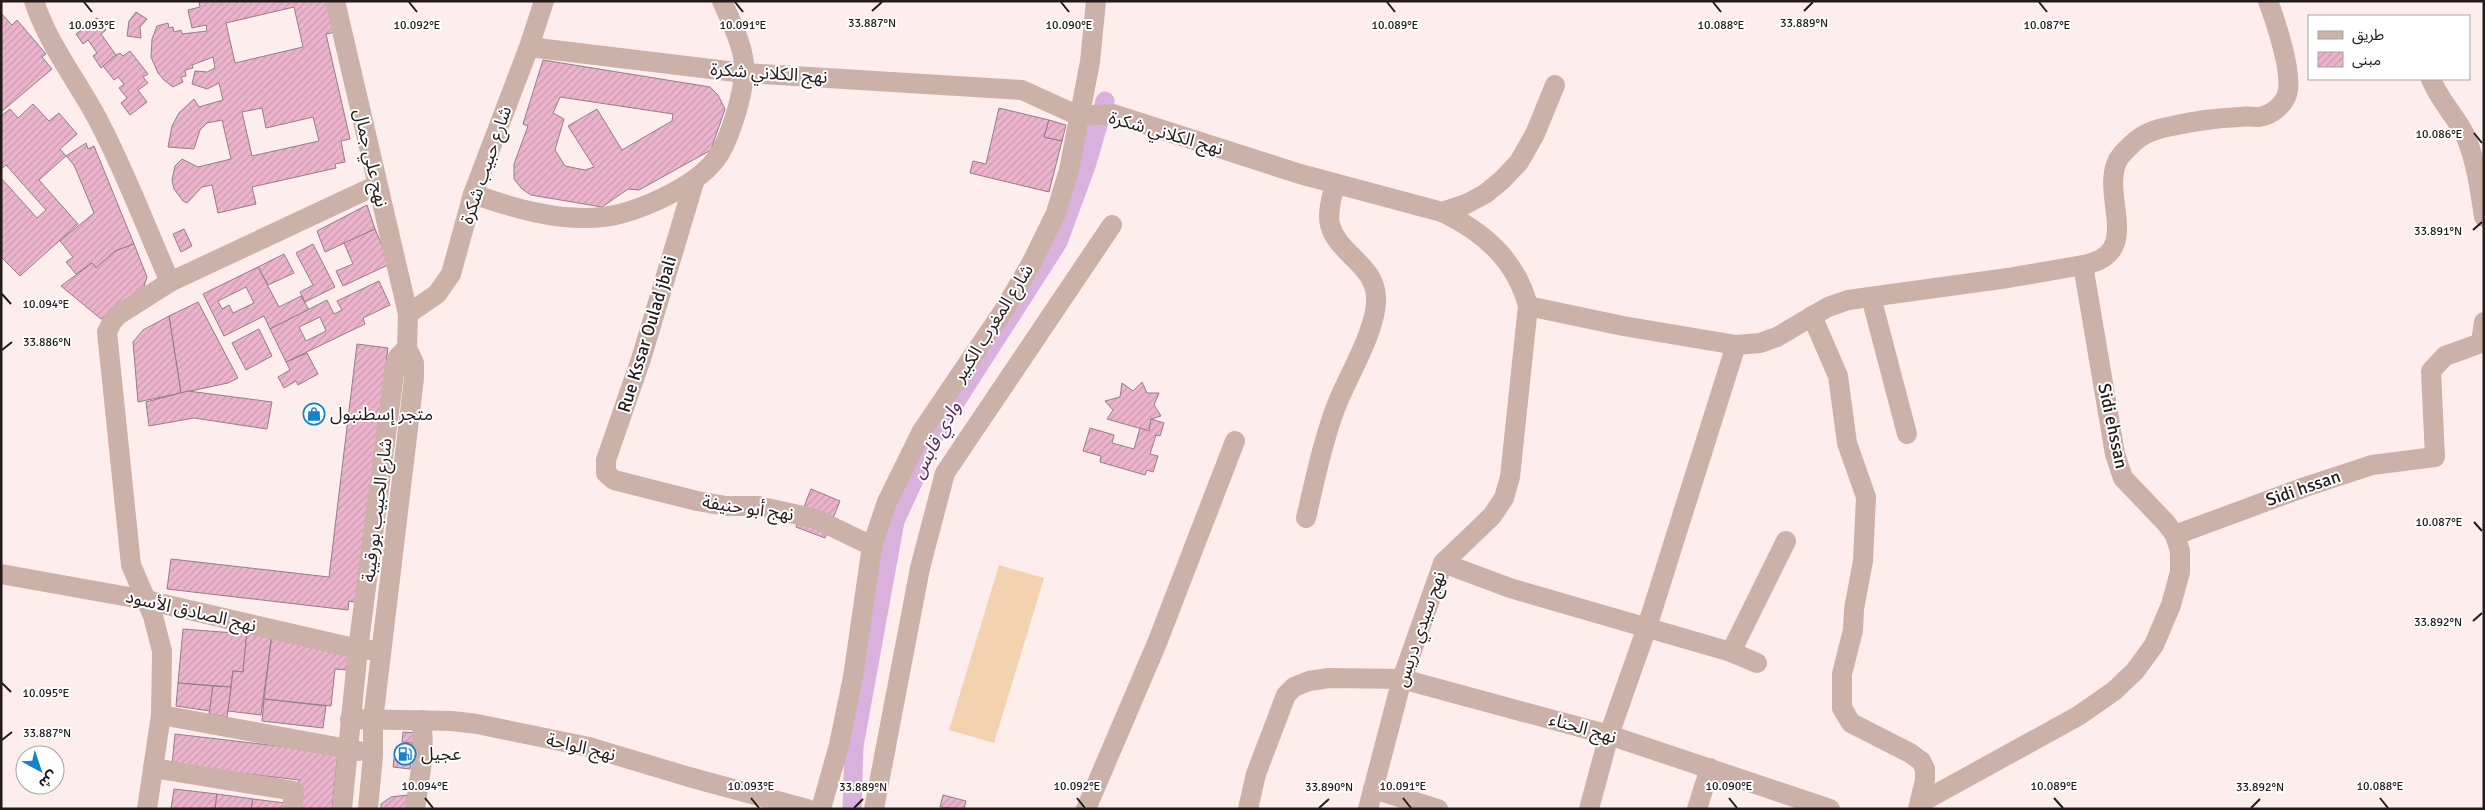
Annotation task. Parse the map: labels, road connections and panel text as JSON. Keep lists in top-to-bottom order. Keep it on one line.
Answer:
{"streets":{"street":["نهج الكلاني شكرة","نهج علي جمال","شارع حبيب شكرة","شارع المغرب الكبير","Rue Kssar Oulad jbali","Sidi ehssan","Sidi hssan","نهج أبو حنيفة","شارع الحبيب بورقيبة","نهج الصادق الأسود","نهج سيدي دريس","نهج الحناء","نهج الواحة"]},"crossings":[["نهج الكلاني شكرة","شارع حبيب شكرة"],["نهج الكلاني شكرة","شارع المغرب الكبير"],["نهج الكلاني شكرة","نهج سيدي دريس"],["نهج علي جمال","شارع حبيب شكرة"],["نهج علي جمال","شارع الحبيب بورقيبة"],["شارع المغرب الكبير","نهج أبو حنيفة"],["Rue Kssar Oulad jbali","نهج أبو حنيفة"],["Sidi ehssan","Sidi hssan"],["شارع الحبيب بورقيبة","نهج الصادق الأسود"],["شارع الحبيب بورقيبة","نهج الواحة"],["نهج سيدي دريس","نهج الحناء"]],"water":["وادي قابس"],"places":{"shop":["متجر إسطنبول"],"fuel station":["عجيل"]},"legend":["طريق","مبنى"],"north":"bottom right","coordinates":["33.887°N","33.889°N","10.093°E","10.092°E","10.091°E","10.090°E","10.089°E","10.088°E","10.087°E","10.086°E","33.891°N","10.094°E","33.886°N","33.892°N","10.095°E","33.890°N"]}
